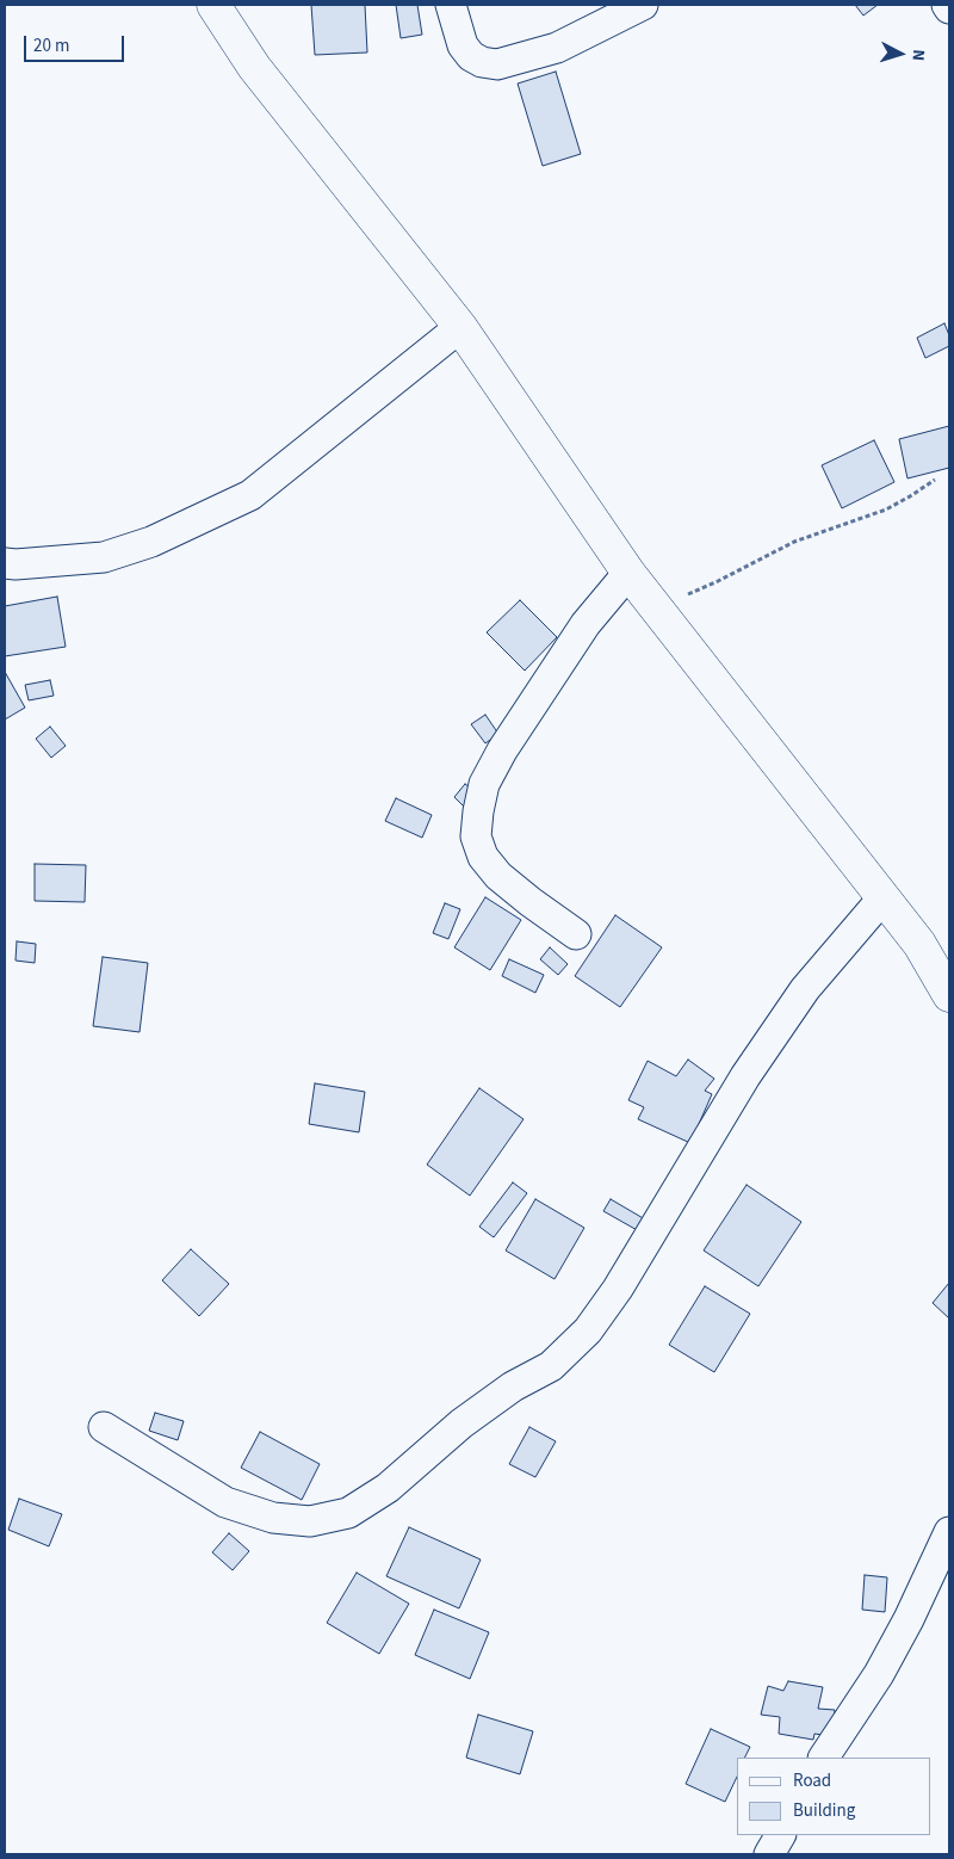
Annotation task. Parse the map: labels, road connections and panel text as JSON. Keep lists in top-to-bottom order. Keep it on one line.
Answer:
{"legend":["Road","Building"],"scale_bar":"20 m","north":"right"}
